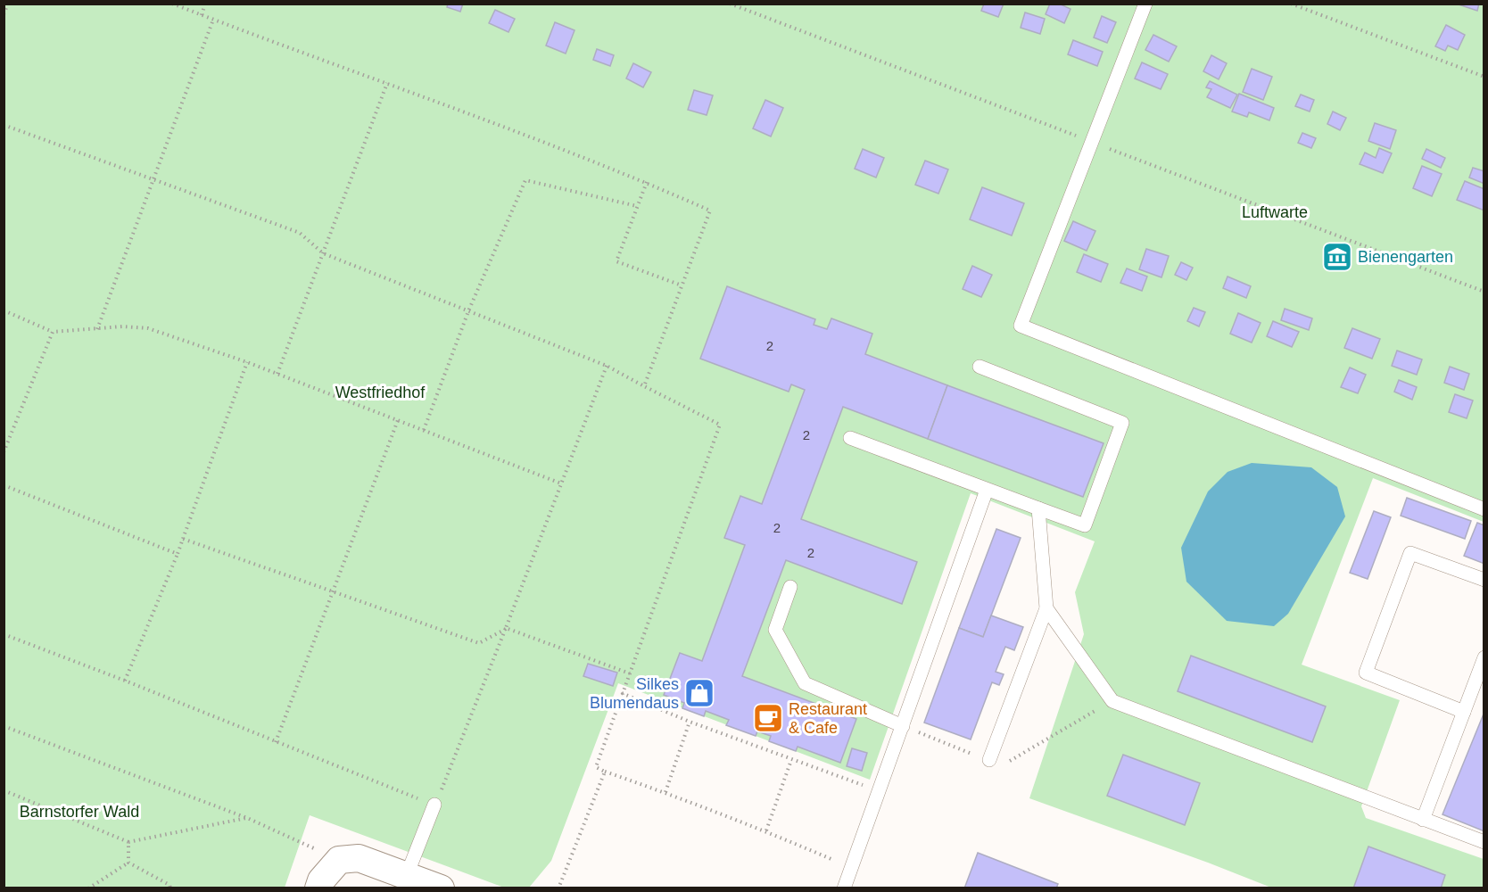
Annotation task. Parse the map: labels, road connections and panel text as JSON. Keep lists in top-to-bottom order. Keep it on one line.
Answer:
{"parks":["Luftwarte","Westfriedhof","Barnstorfer Wald"],"places":{"museum":["Bienengarten"],"shop":["Silkes Blumendaus"],"cafe":["Restaurant & Cafe"]},"house_numbers":["2","2","2","2"]}
